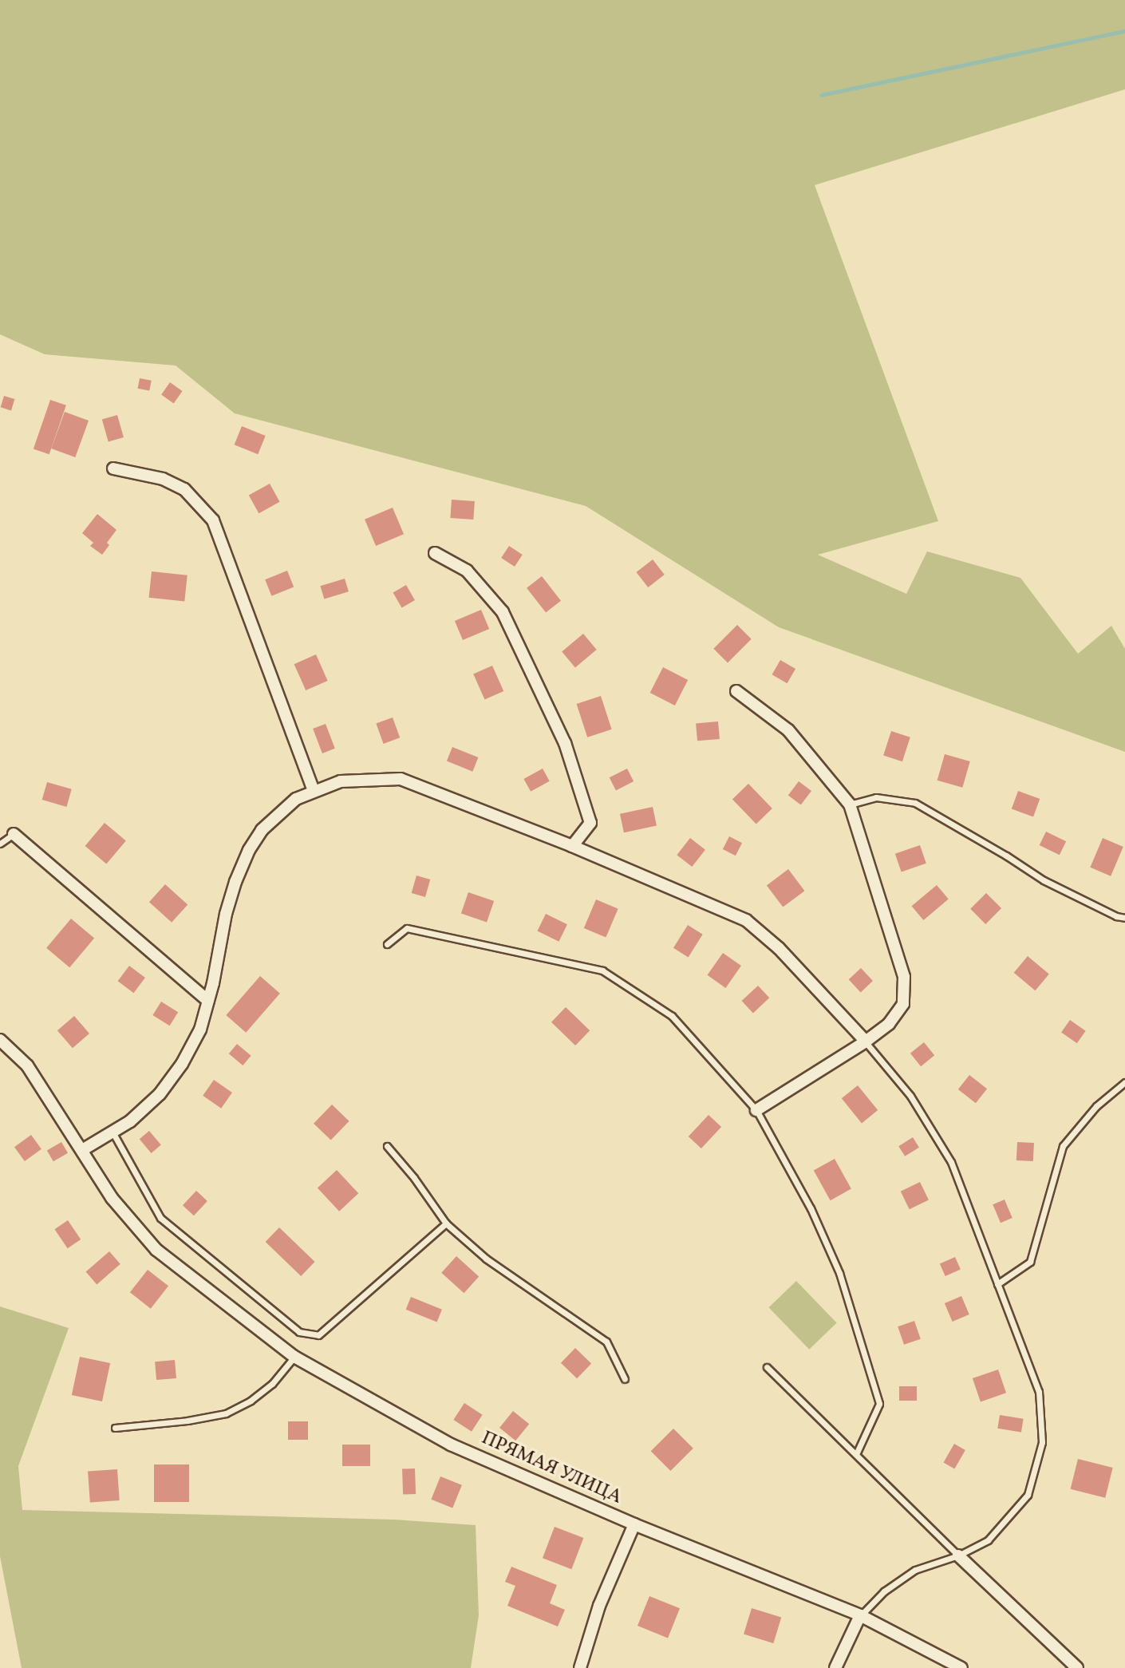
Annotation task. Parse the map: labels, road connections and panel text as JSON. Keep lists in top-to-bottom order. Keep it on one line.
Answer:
{"streets":{"street":["ПРЯМАЯ УЛИЦА"]}}
